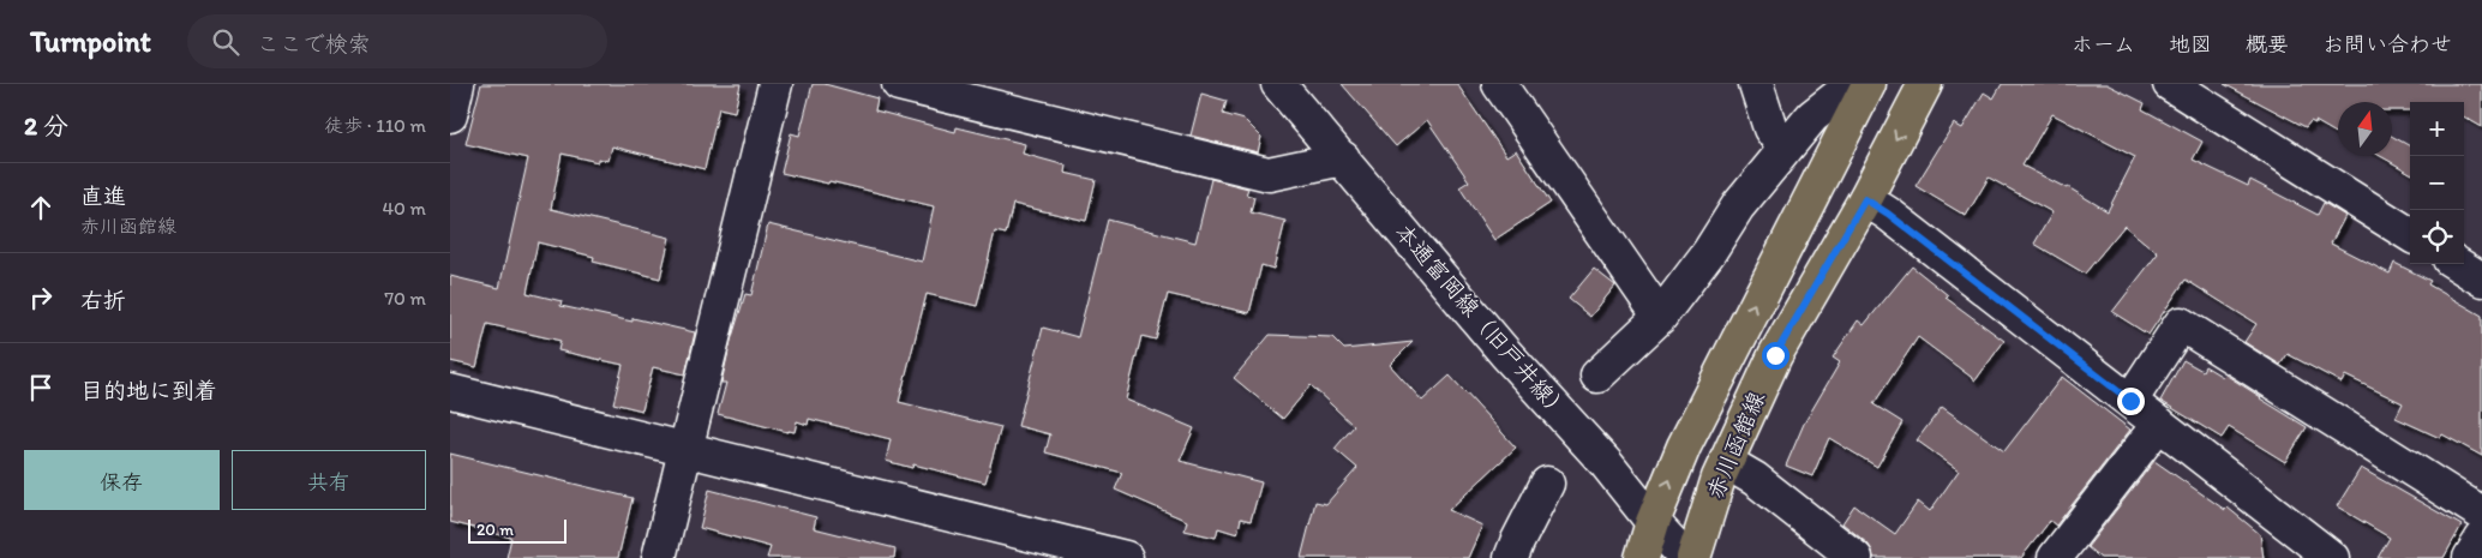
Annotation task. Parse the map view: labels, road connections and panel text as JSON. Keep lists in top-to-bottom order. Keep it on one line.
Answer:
{"streets":{"main road":["赤川函館線"],"street":["本通富岡線（旧戸井線）"]},"crossings":[["本通富岡線（旧戸井線）","赤川函館線"]],"scale_bar":"20 m","north":"top","page":{"header":"Turnpoint","search":"ここで検索","nav":["ホーム","地図","概要","お問い合わせ"],"heading":["2 分","徒歩 · 110 m"],"map_buttons":["+","−"],"list":[["直進","赤川函館線","40 m"],["右折","70 m"],"目的地に到着"],"buttons":["保存","共有"],"scale":"20 m"}}
